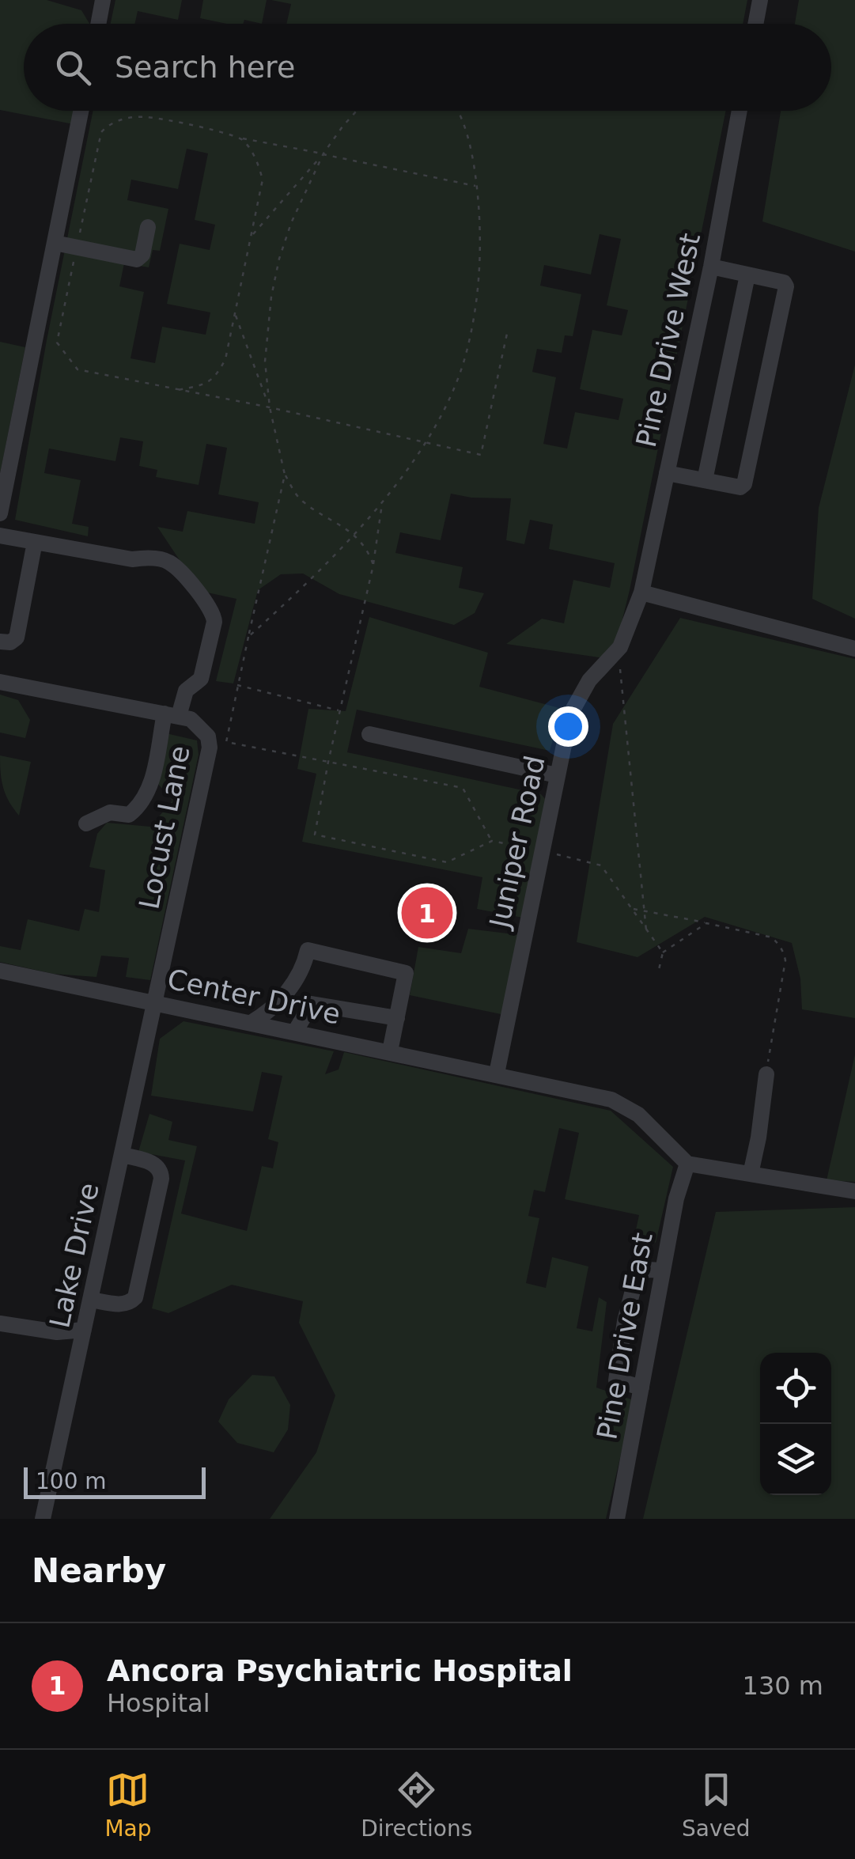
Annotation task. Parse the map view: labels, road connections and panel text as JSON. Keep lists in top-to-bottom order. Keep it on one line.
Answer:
{"streets":{"lane":["Pine Drive West","Locust Lane","Juniper Road","Center Drive","Lake Drive","Pine Drive East"]},"crossings":[["Pine Drive West","Juniper Road"],["Locust Lane","Center Drive"],["Locust Lane","Lake Drive"],["Juniper Road","Center Drive"],["Center Drive","Lake Drive"],["Center Drive","Pine Drive East"]],"scale_bar":"100 m","page":{"search":"Search here","pins":"1","scale":"100 m","heading":"Nearby","list":[{"mark":"1","name":"Ancora Psychiatric Hospital","note":"Hospital","value":"130 m"}],"nav":["Map","Directions","Saved"]}}
